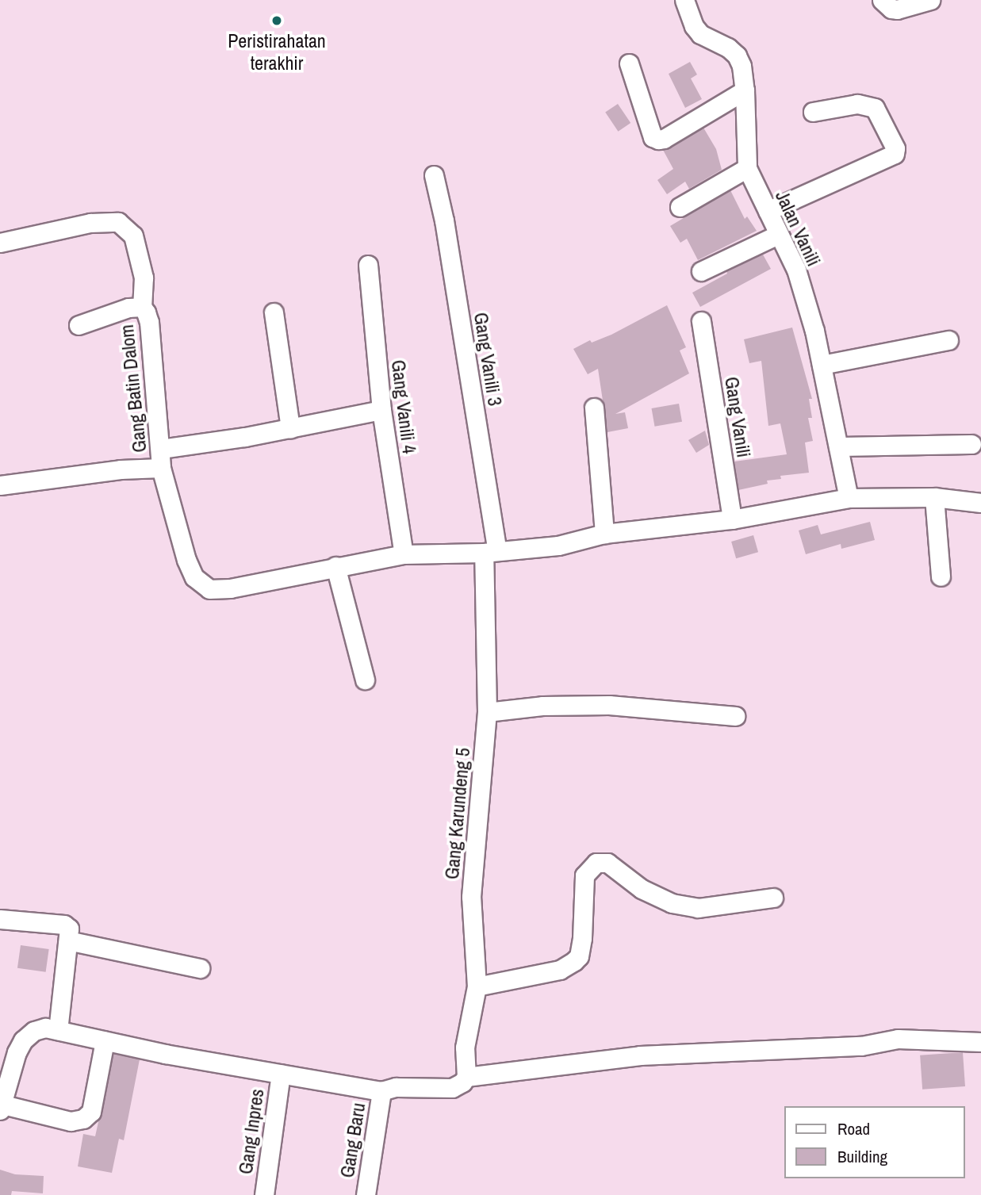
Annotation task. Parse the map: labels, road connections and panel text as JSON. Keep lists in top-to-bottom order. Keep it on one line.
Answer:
{"streets":{"street":["Jalan Vanili","Gang Vanili 3","Gang Batin Dalom","Gang Vanili 4","Gang Vanili","Gang Karundeng 5","Gang Inpres","Gang Baru"]},"crossings":[["Jalan Vanili","Gang Batin Dalom"],["Gang Vanili 3","Gang Batin Dalom"],["Gang Vanili 3","Gang Karundeng 5"],["Gang Batin Dalom","Gang Vanili 4"],["Gang Batin Dalom","Gang Vanili"],["Gang Batin Dalom","Gang Karundeng 5"]],"places":["Peristirahatan terakhir"],"legend":["Road","Building"]}
